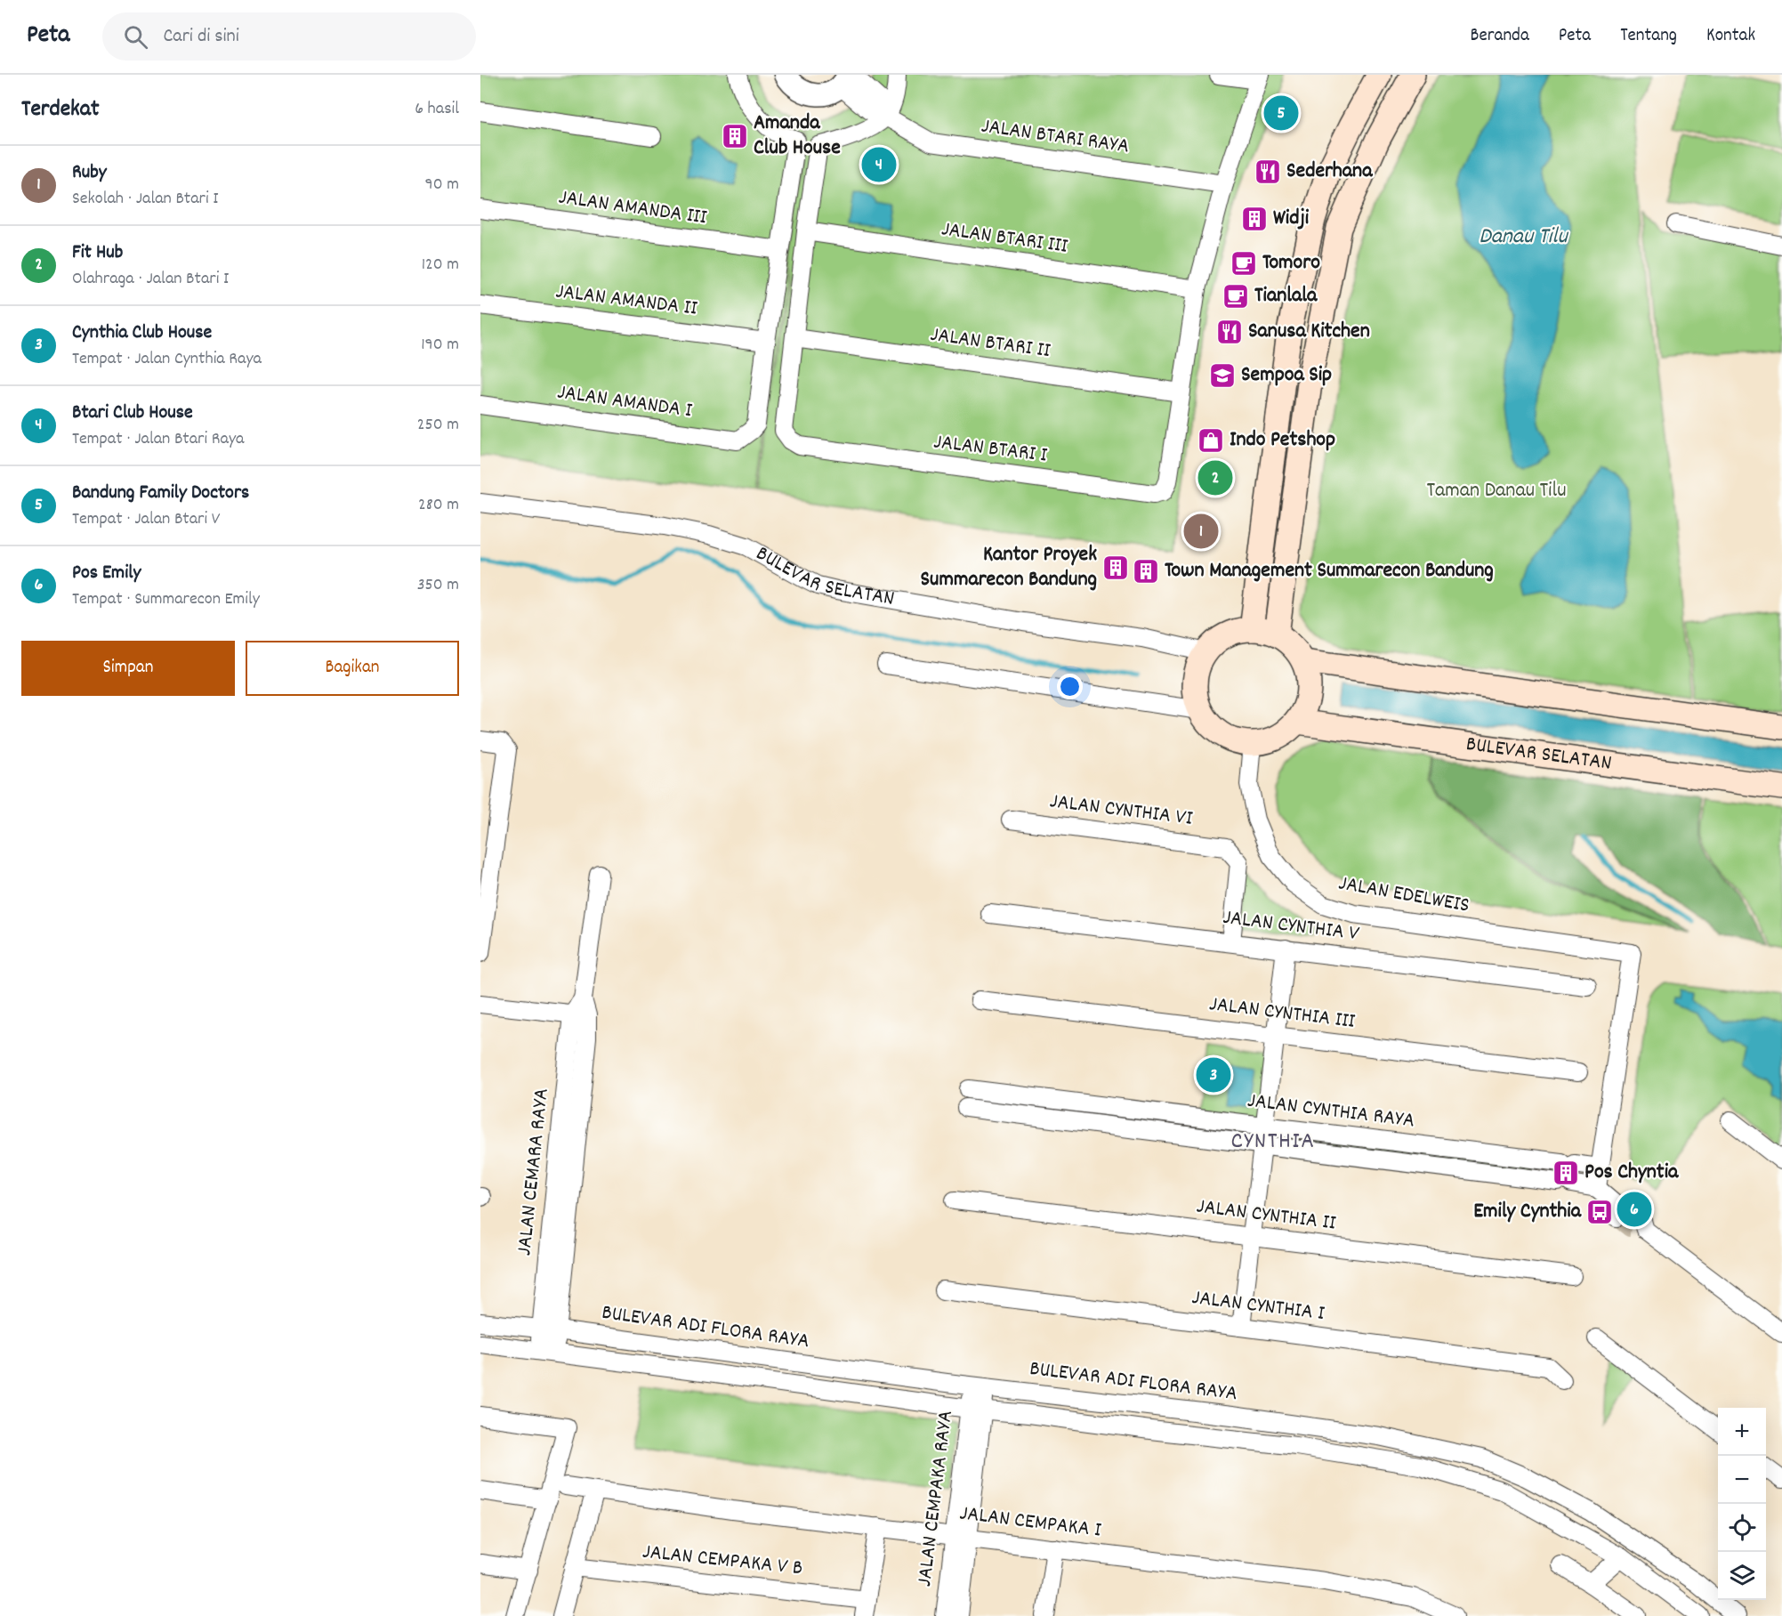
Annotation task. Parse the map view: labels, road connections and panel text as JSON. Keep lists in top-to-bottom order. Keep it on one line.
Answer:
{"streets":{"main road":["BULEVAR SELATAN"],"street":["JALAN BTARI RAYA","JALAN AMANDA III","JALAN BTARI III","JALAN AMANDA II","JALAN BTARI II","JALAN AMANDA I","JALAN BTARI I","JALAN CYNTHIA VI","JALAN EDELWEIS","JALAN CYNTHIA V","JALAN CYNTHIA III","JALAN CYNTHIA RAYA","JALAN CEMARA RAYA","JALAN CYNTHIA II","JALAN CYNTHIA I","BULEVAR ADI FLORA RAYA","JALAN CEMPAKA RAYA","JALAN CEMPAKA I","JALAN CEMPAKA V B"]},"crossings":[["JALAN AMANDA II","JALAN AMANDA I"],["JALAN BTARI II","JALAN BTARI I"],["BULEVAR SELATAN","JALAN EDELWEIS"],["JALAN CYNTHIA VI","JALAN CYNTHIA V"],["JALAN EDELWEIS","JALAN CYNTHIA RAYA"],["JALAN CEMARA RAYA","BULEVAR ADI FLORA RAYA"],["BULEVAR ADI FLORA RAYA","JALAN CEMPAKA RAYA"],["JALAN CEMPAKA RAYA","JALAN CEMPAKA I"]],"districts":["CYNTHIA"],"water":["Danau Tilu"],"parks":["Taman Danau Tilu"],"places":{"building":["Amanda Club House","Widji","Kantor Proyek Summarecon Bandung","Town Management Summarecon Bandung","Pos Chyntia"],"restaurant":["Sederhana","Sanusa Kitchen"],"cafe":["Tomoro","Tianlala"],"school or university":["Sempoa Sip"],"shop":["Indo Petshop"],"bus stop":["Emily Cynthia"]},"page":{"header":"Peta","search":"Cari di sini","nav":["Beranda","Peta","Tentang","Kontak"],"heading":["Terdekat","6 hasil"],"pins":["5","4","2","1","3","6"],"list":[{"mark":"1","name":"Ruby","note":"Sekolah · Jalan Btari I","value":"90 m"},{"mark":"2","name":"Fit Hub","note":"Olahraga · Jalan Btari I","value":"120 m"},{"mark":"3","name":"Cynthia Club House","note":"Tempat · Jalan Cynthia Raya","value":"190 m"},{"mark":"4","name":"Btari Club House","note":"Tempat · Jalan Btari Raya","value":"250 m"},{"mark":"5","name":"Bandung Family Doctors","note":"Tempat · Jalan Btari V","value":"280 m"},{"mark":"6","name":"Pos Emily","note":"Tempat · Summarecon Emily","value":"350 m"}],"buttons":["Simpan","Bagikan"],"map_buttons":["+","−"]}}
